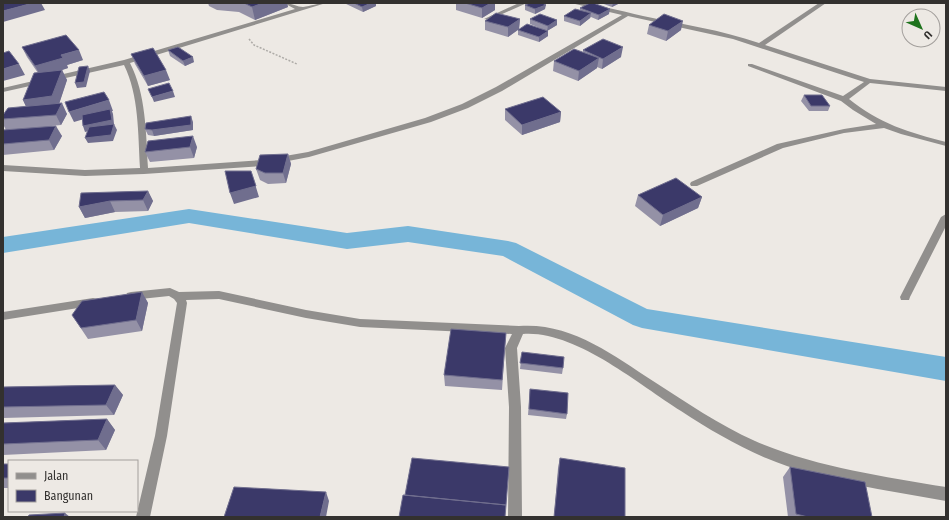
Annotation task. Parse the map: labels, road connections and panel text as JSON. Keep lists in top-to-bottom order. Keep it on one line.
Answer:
{"legend":["Jalan","Bangunan"],"north":"bottom right"}
